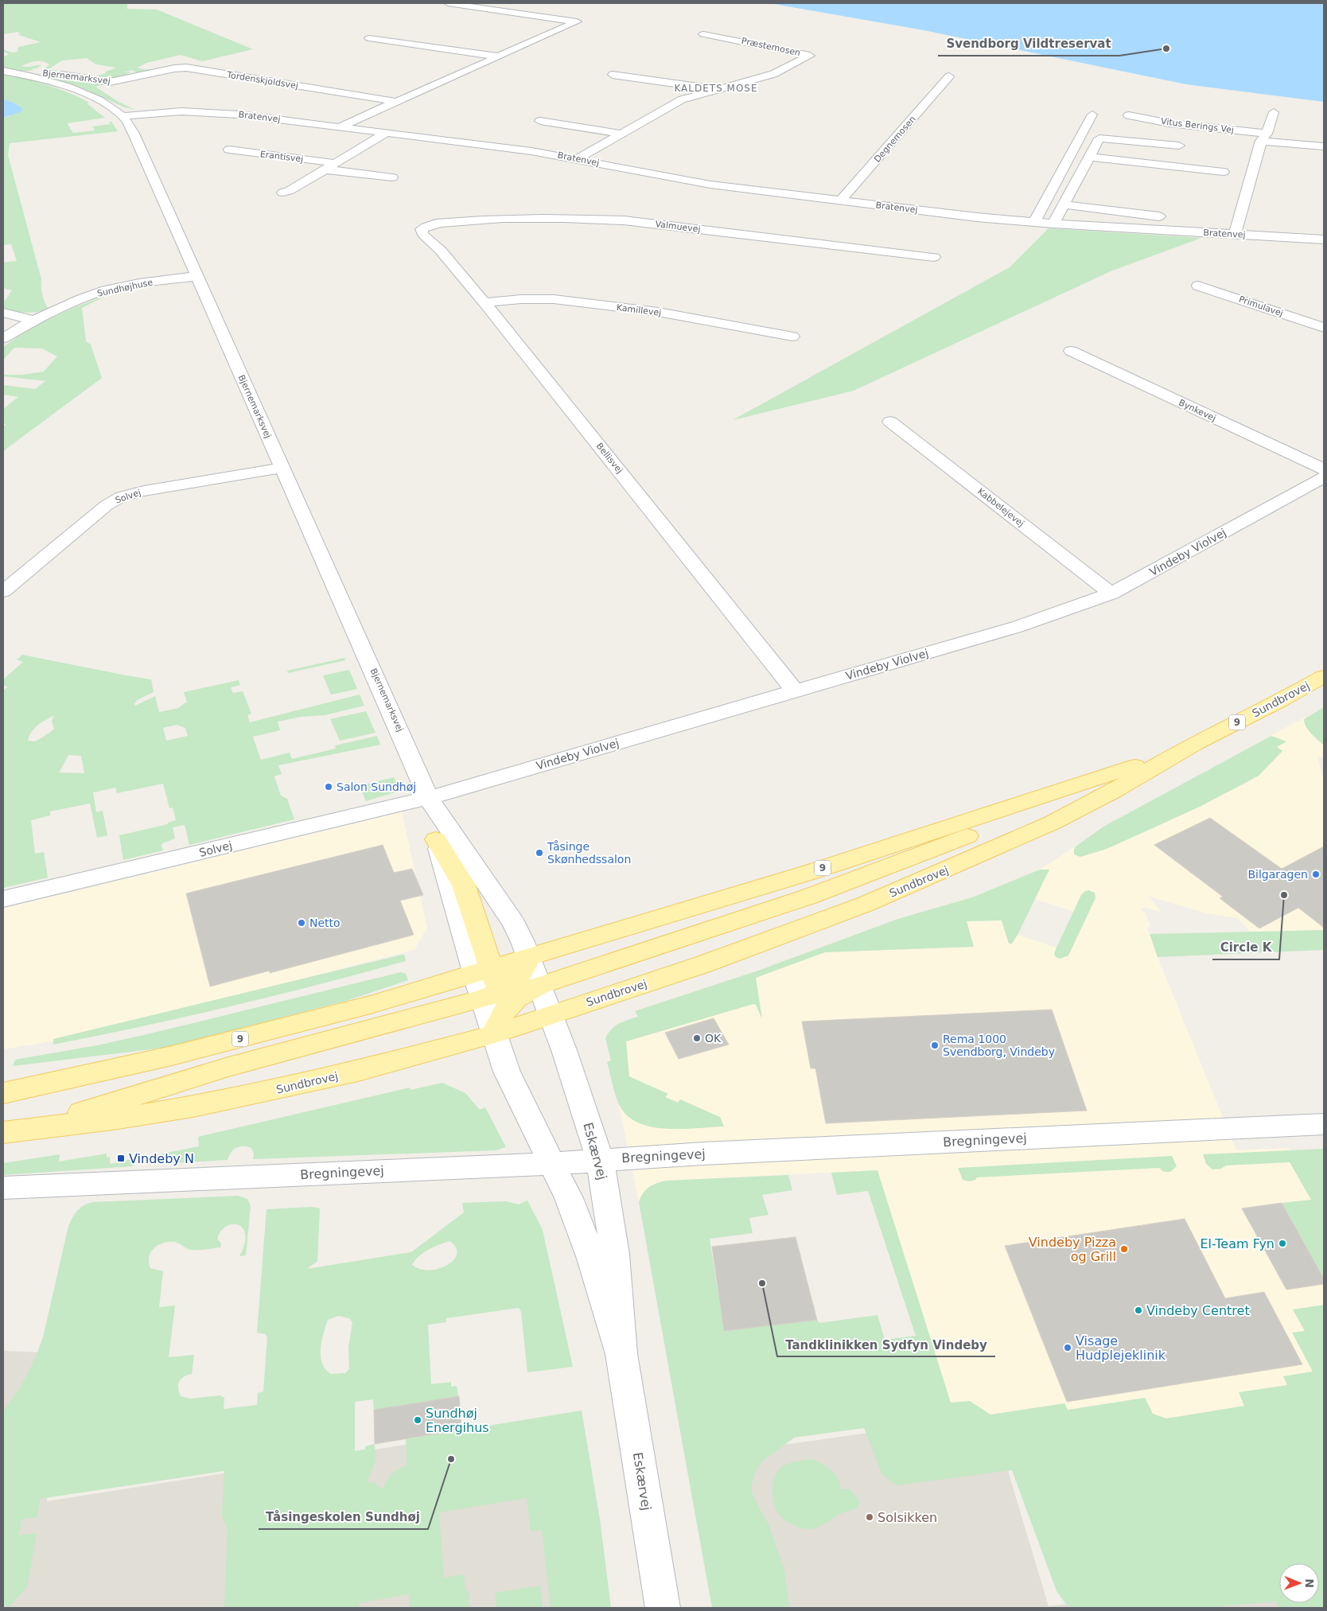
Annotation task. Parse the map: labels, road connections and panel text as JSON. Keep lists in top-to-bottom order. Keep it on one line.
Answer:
{"streets":{"main road":["Sundbrovej","9"],"street":["Præstemosen","Bjernemarksvej","Tordenskjoldsvej","Bratenvej","Vitus Berings Vej","Degnemosen","Erantisvej","Valmuevej","Sundhøjhuse","Primulavej","Kamillevej","Bynkevej","Bellisvej","Solvej","Kabbelejevej","Vindeby Violvej","Bregningevej","Eskærvej"]},"crossings":[["Præstemosen","Bratenvej"],["Bjernemarksvej","Tordenskjoldsvej"],["Bjernemarksvej","Bratenvej"],["Bjernemarksvej","Sundhøjhuse"],["Bjernemarksvej","Solvej"],["Bjernemarksvej","Vindeby Violvej"],["Bjernemarksvej","Sundbrovej"],["Bjernemarksvej","Eskærvej"],["Bratenvej","Degnemosen"],["Bratenvej","Erantisvej"],["Valmuevej","Bellisvej"],["Kamillevej","Bellisvej"],["Bellisvej","Vindeby Violvej"],["Solvej","Vindeby Violvej"],["Kabbelejevej","Vindeby Violvej"],["Sundbrovej","Eskærvej"],["Bregningevej","Eskærvej"]],"districts":["KALDETS MOSE"],"places":{"other":["Svendborg Vildtreservat","Salon Sundhøj","Tåsinge Skønhedssalon","Bilgaragen","Circle K","Netto","OK","Rema 1000 Svendborg, Vindeby","El-Team Fyn","Vindeby Pizza og Grill","Tandklinikken Sydfyn Vindeby","Vindeby Centret","Visage Hudplejeklinik","Sundhøj Energihus","Tåsingeskolen Sundhøj","Solsikken"],"transit":["Vindeby N"]},"north":"right"}
